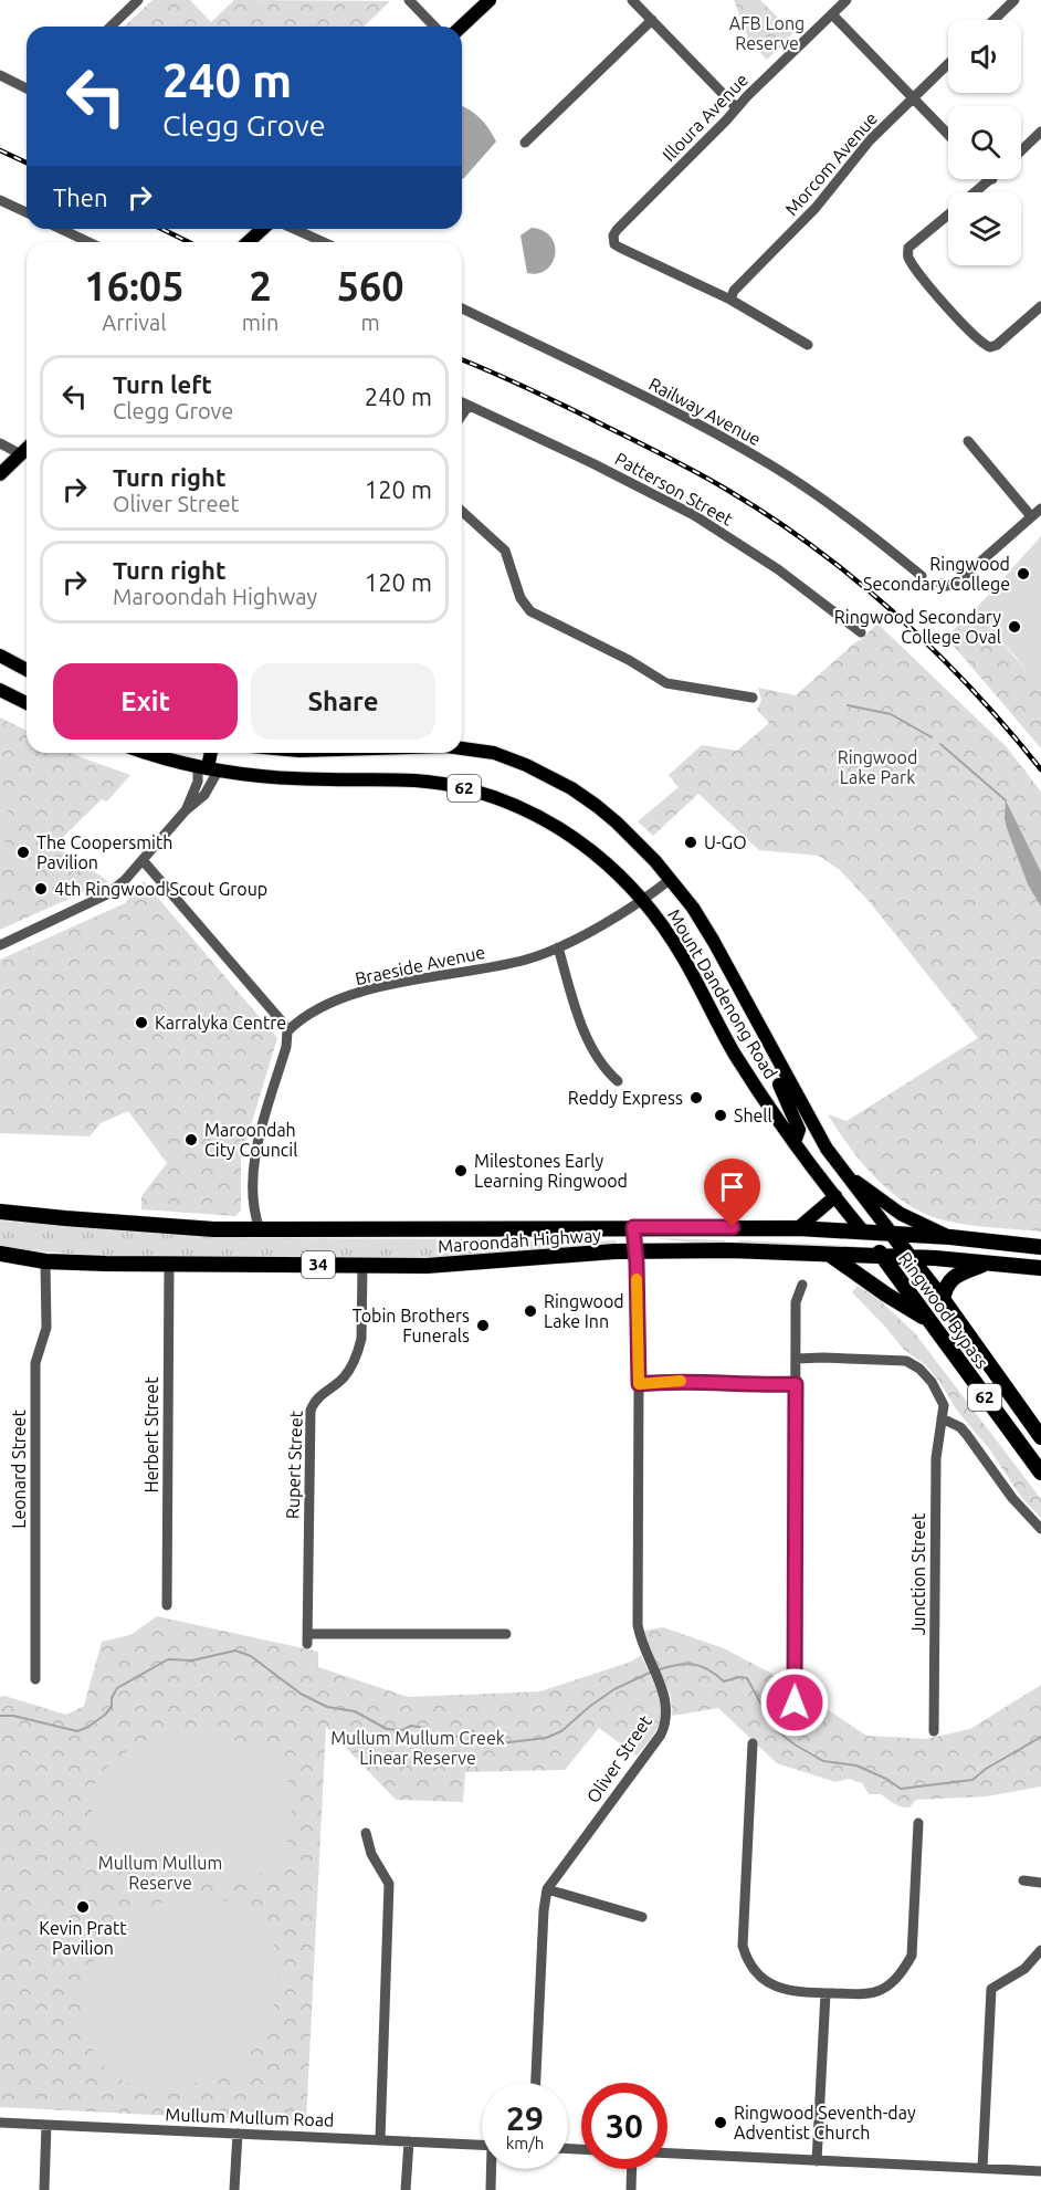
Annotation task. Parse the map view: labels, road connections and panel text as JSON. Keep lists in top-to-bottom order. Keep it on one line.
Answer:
{"streets":{"highway":["62","Maroondah Highway","34","Ringwood Bypass"],"main road":["Mount Dandenong Road"],"street":["Illoura Avenue","Morcom Avenue","Railway Avenue","Patterson Street","Braeside Avenue","Herbert Street","Rupert Street","Leonard Street","Junction Street","Oliver Street","Mullum Mullum Road"]},"crossings":[["Illoura Avenue","Morcom Avenue"],["Braeside Avenue","Mount Dandenong Road"],["Mount Dandenong Road","Maroondah Highway"],["Mount Dandenong Road","Ringwood Bypass"],["Maroondah Highway","Ringwood Bypass"],["Maroondah Highway","Herbert Street"],["Maroondah Highway","Rupert Street"],["Maroondah Highway","Leonard Street"],["Maroondah Highway","Oliver Street"]],"parks":["AFB Long Reserve","Ringwood Lake Park","Mullum Mullum Creek Linear Reserve","Mullum Mullum Reserve"],"places":["Ringwood Secondary College","Ringwood Secondary College Oval","U-GO","The Coopersmith Pavilion","4th Ringwood Scout Group","Karralyka Centre","Reddy Express","Shell","Maroondah City Council","Milestones Early Learning Ringwood","Ringwood Lake Inn","Tobin Brothers Funerals","Kevin Pratt Pavilion","Ringwood Seventh-day Adventist Church"],"page":{"turn":["240 m","Clegg Grove"],"then":"Then","eta":["16:05","Arrival","2","min","560","m"],"list":[{"name":"Turn left","note":"Clegg Grove","value":"240 m"},{"name":"Turn right","note":"Oliver Street","value":"120 m"},{"name":"Turn right","note":"Maroondah Highway","value":"120 m"}],"buttons":["Exit","Share"],"speed":"29 km/h","limit":"30"}}
